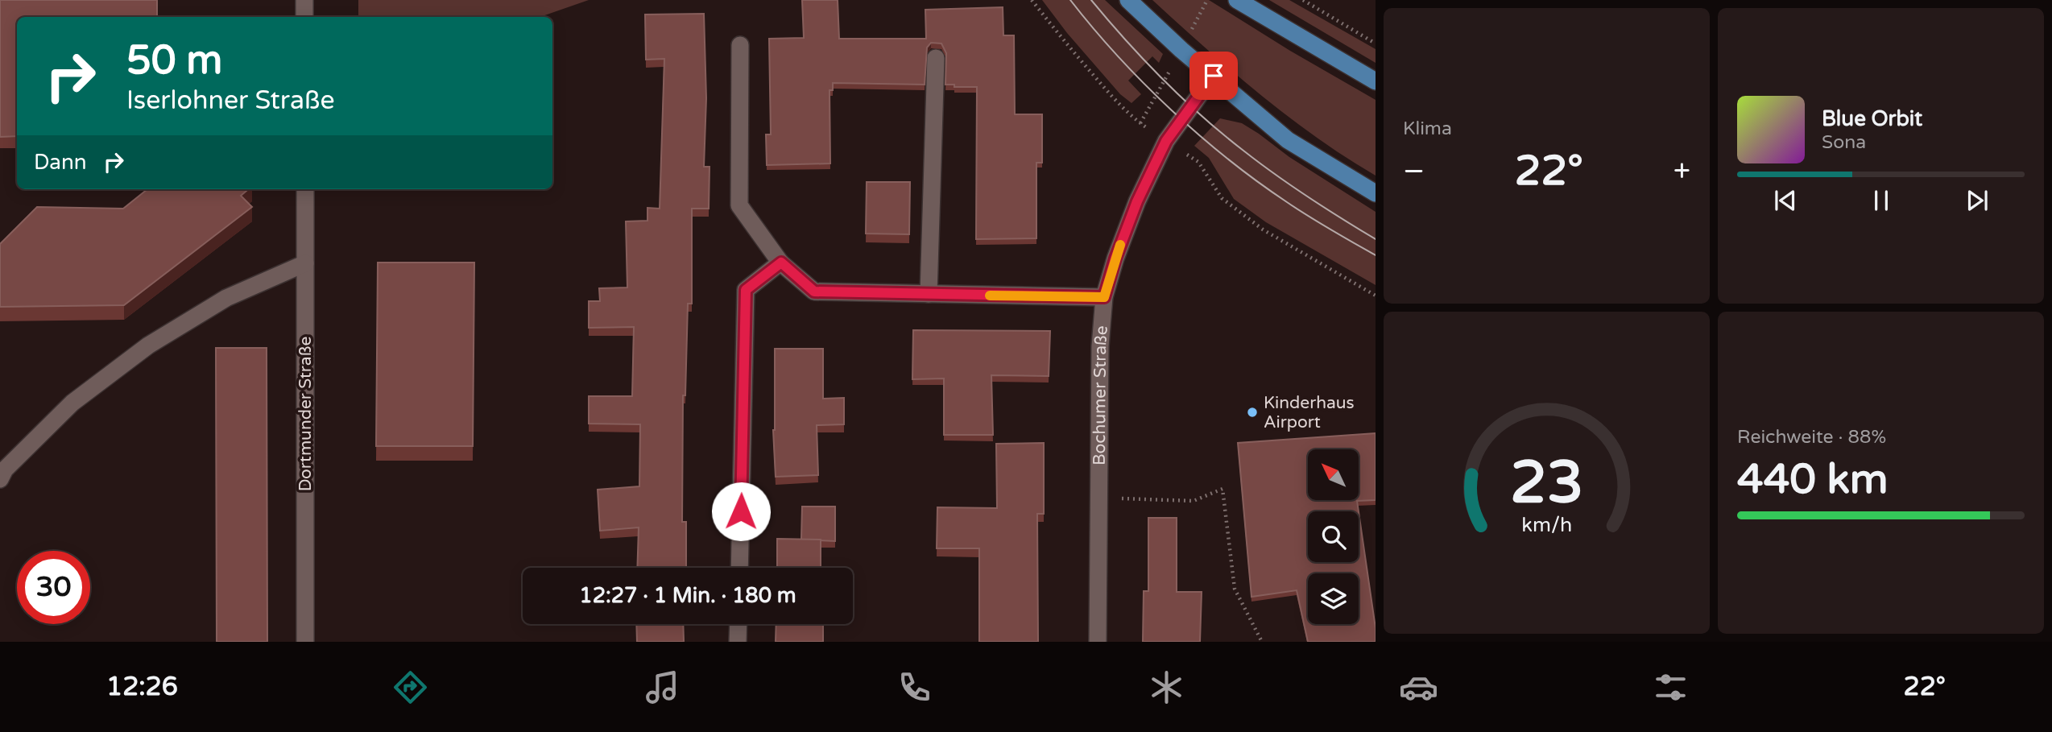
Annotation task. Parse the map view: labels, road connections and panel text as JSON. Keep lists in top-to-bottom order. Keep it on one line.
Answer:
{"streets":{"street":["Bochumer Straße","Dortmunder Straße"]},"places":["Kinderhaus Airport"],"north":"top left","page":{"tile":["Klima",["Reichweite · 88%","440 km"]],"turn":["50 m","Iserlohner Straße"],"song":["Blue Orbit","Sona"],"then":"Dann","heat":["−","22°","+"],"limit":"30","trip":"12:27 · 1 Min. · 180 m","tabs":["12:26","22°"],"gauge":["23","km/h"]}}
